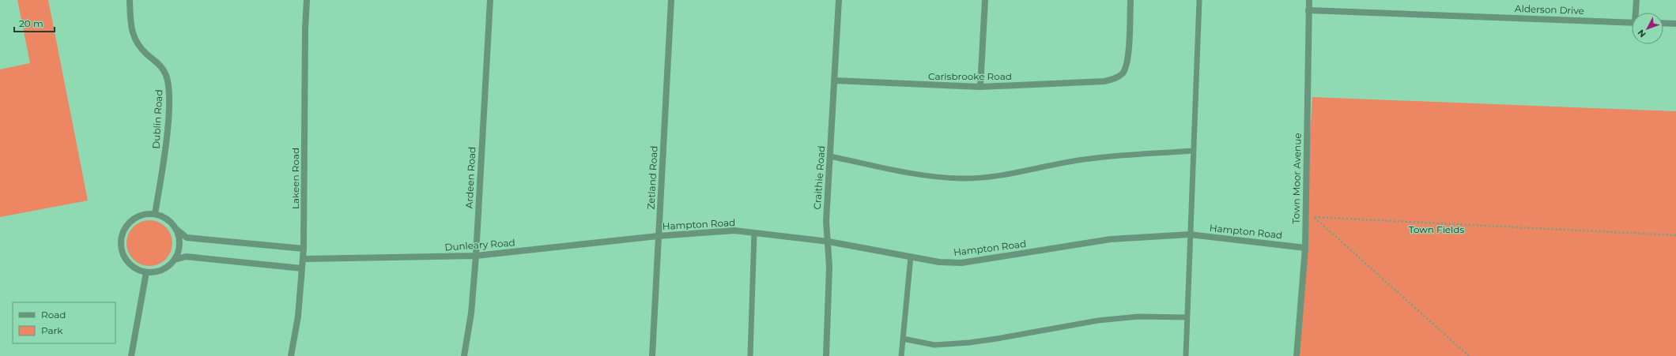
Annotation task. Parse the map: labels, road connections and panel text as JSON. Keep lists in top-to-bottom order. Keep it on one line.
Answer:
{"streets":{"street":["Alderson Drive","Carisbrooke Road","Dublin Road","Ardeen Road","Zetland Road","Craithie Road","Lakeen Road","Town Moor Avenue","Hampton Road","Dunleary Road"]},"crossings":[["Alderson Drive","Town Moor Avenue"],["Carisbrooke Road","Craithie Road"],["Ardeen Road","Dunleary Road"],["Zetland Road","Hampton Road"],["Zetland Road","Dunleary Road"],["Craithie Road","Hampton Road"],["Lakeen Road","Dunleary Road"],["Town Moor Avenue","Hampton Road"],["Hampton Road","Dunleary Road"]],"parks":["Town Fields"],"legend":["Road","Park"],"scale_bar":"20 m","north":"bottom left"}
